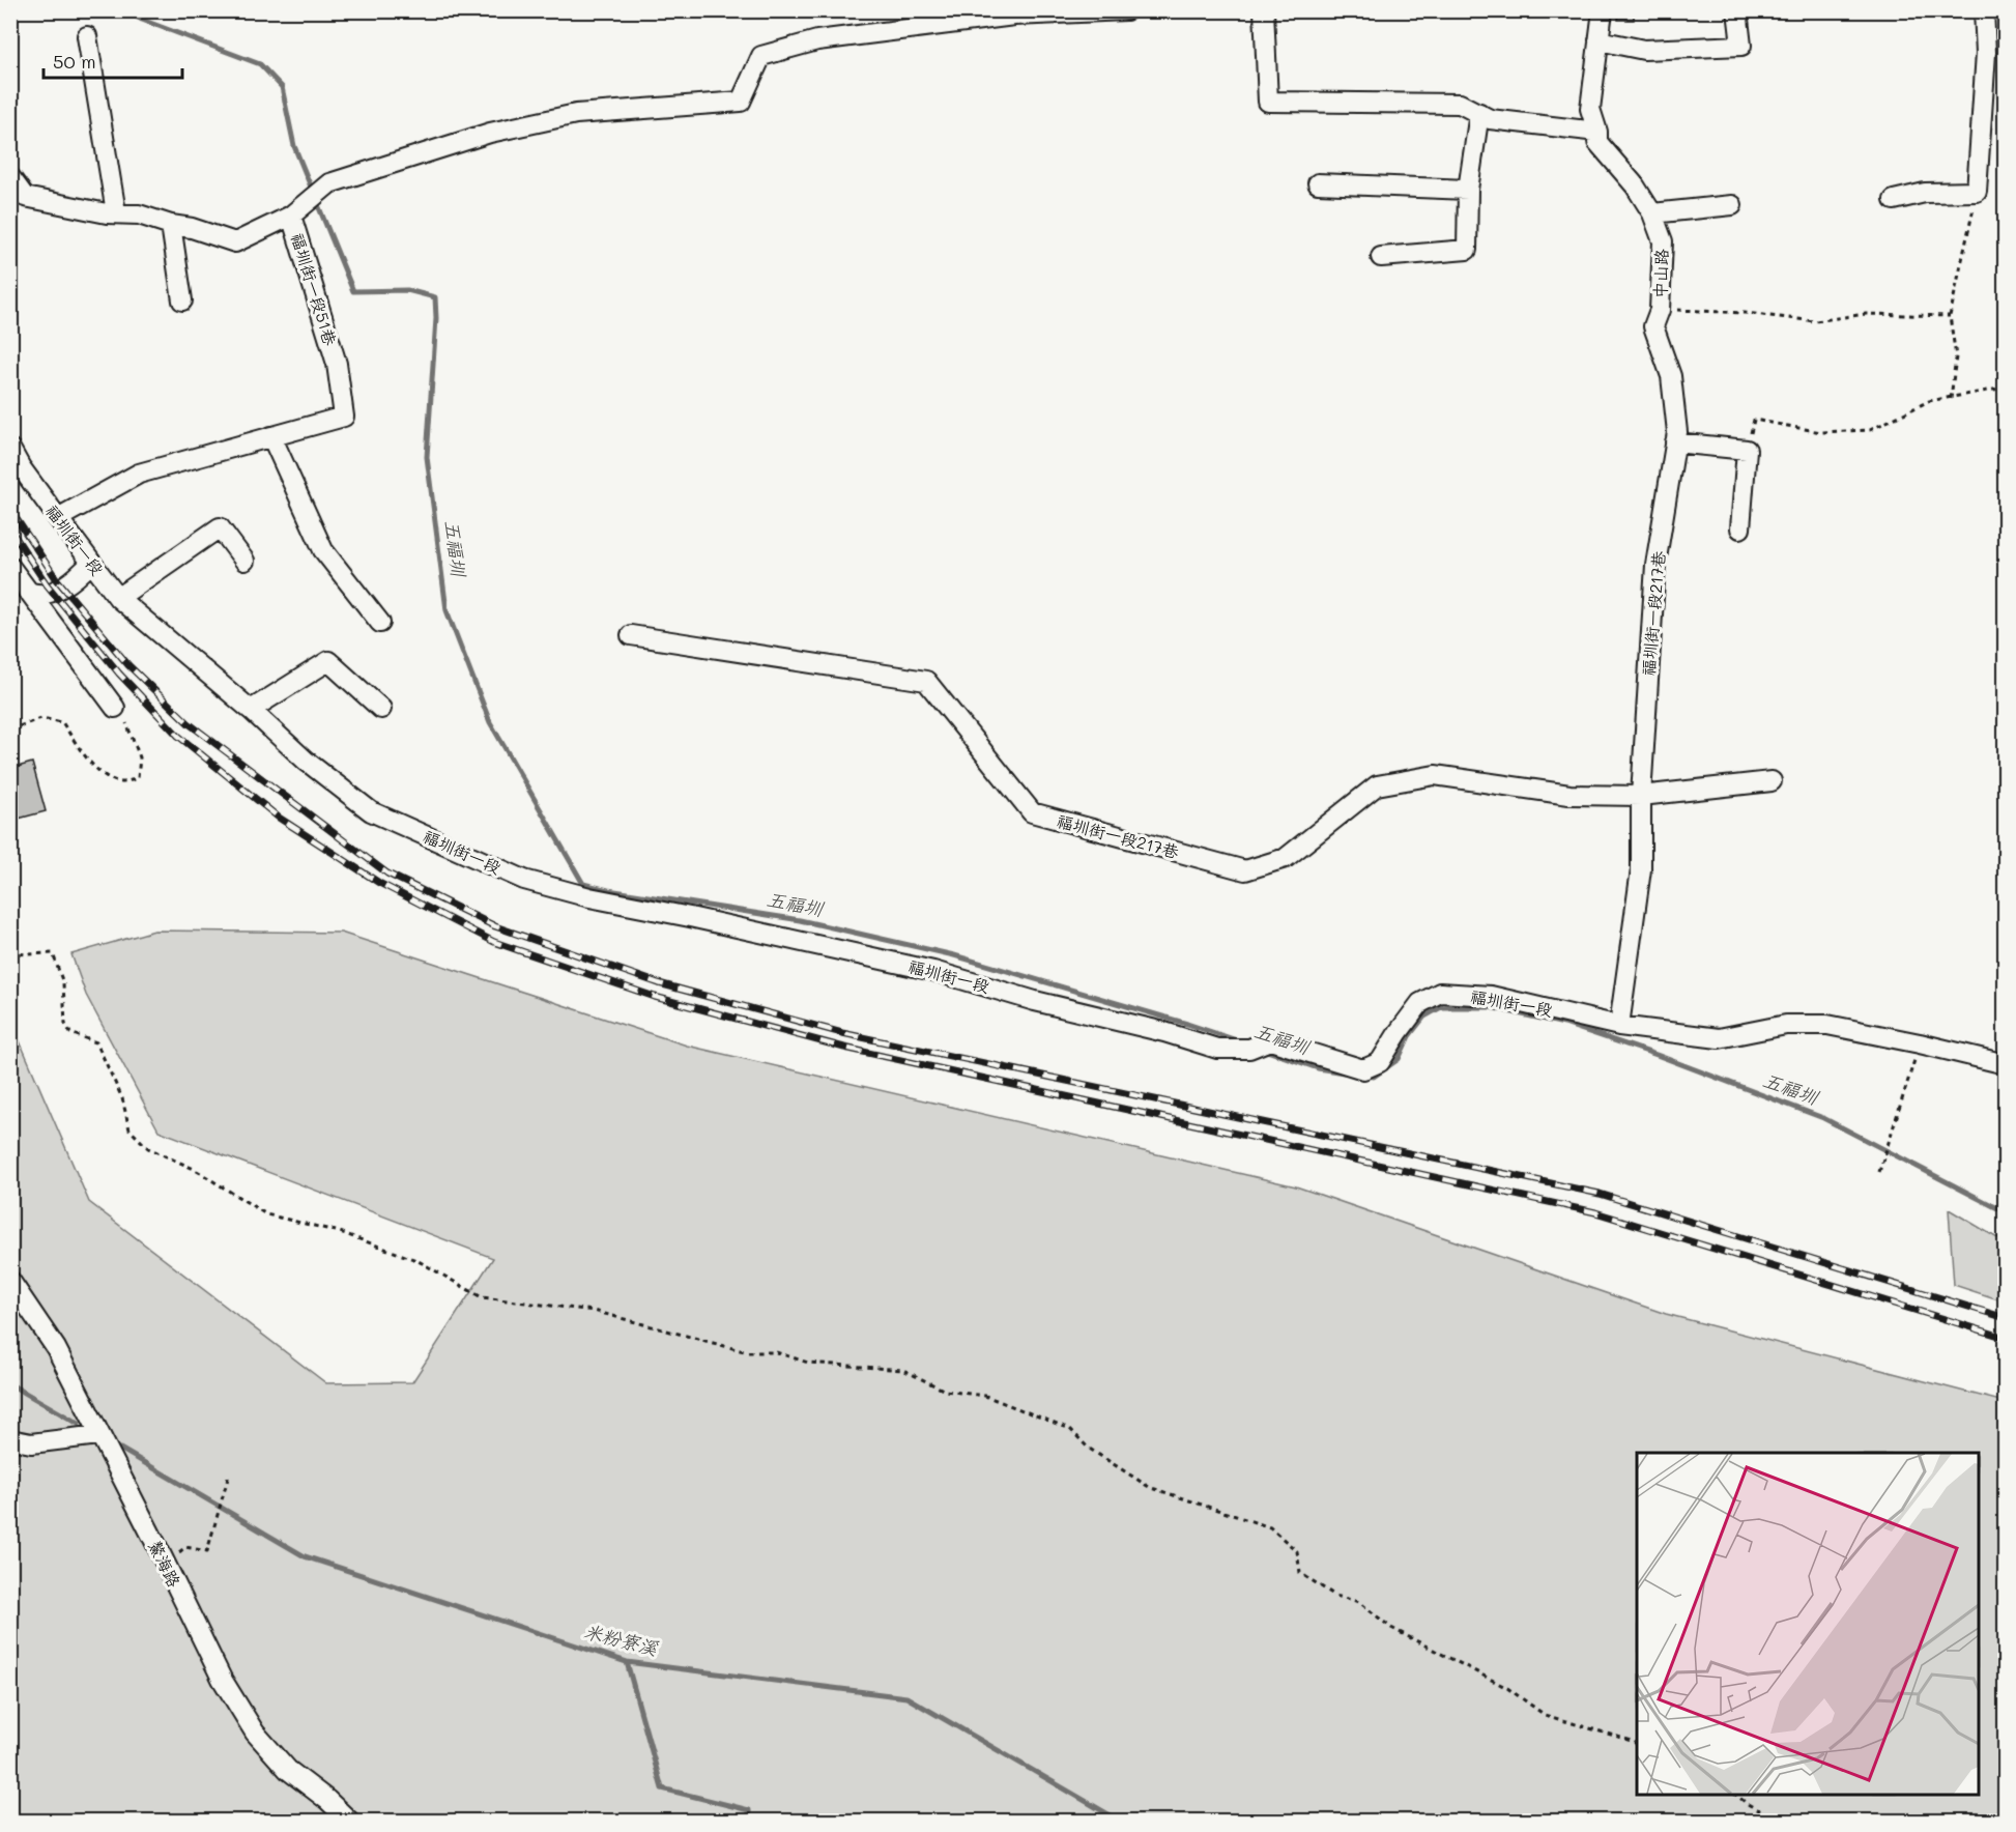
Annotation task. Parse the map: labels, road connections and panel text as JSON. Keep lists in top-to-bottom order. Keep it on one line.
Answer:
{"streets":{"street":["中山路","福圳街一段51巷","福圳街一段","福圳街一段217巷","鰲海路"]},"crossings":[["中山路","福圳街一段217巷"],["福圳街一段51巷","福圳街一段"],["福圳街一段","福圳街一段217巷"]],"water":["五福圳","米粉寮溪"],"scale_bar":"50 m"}
